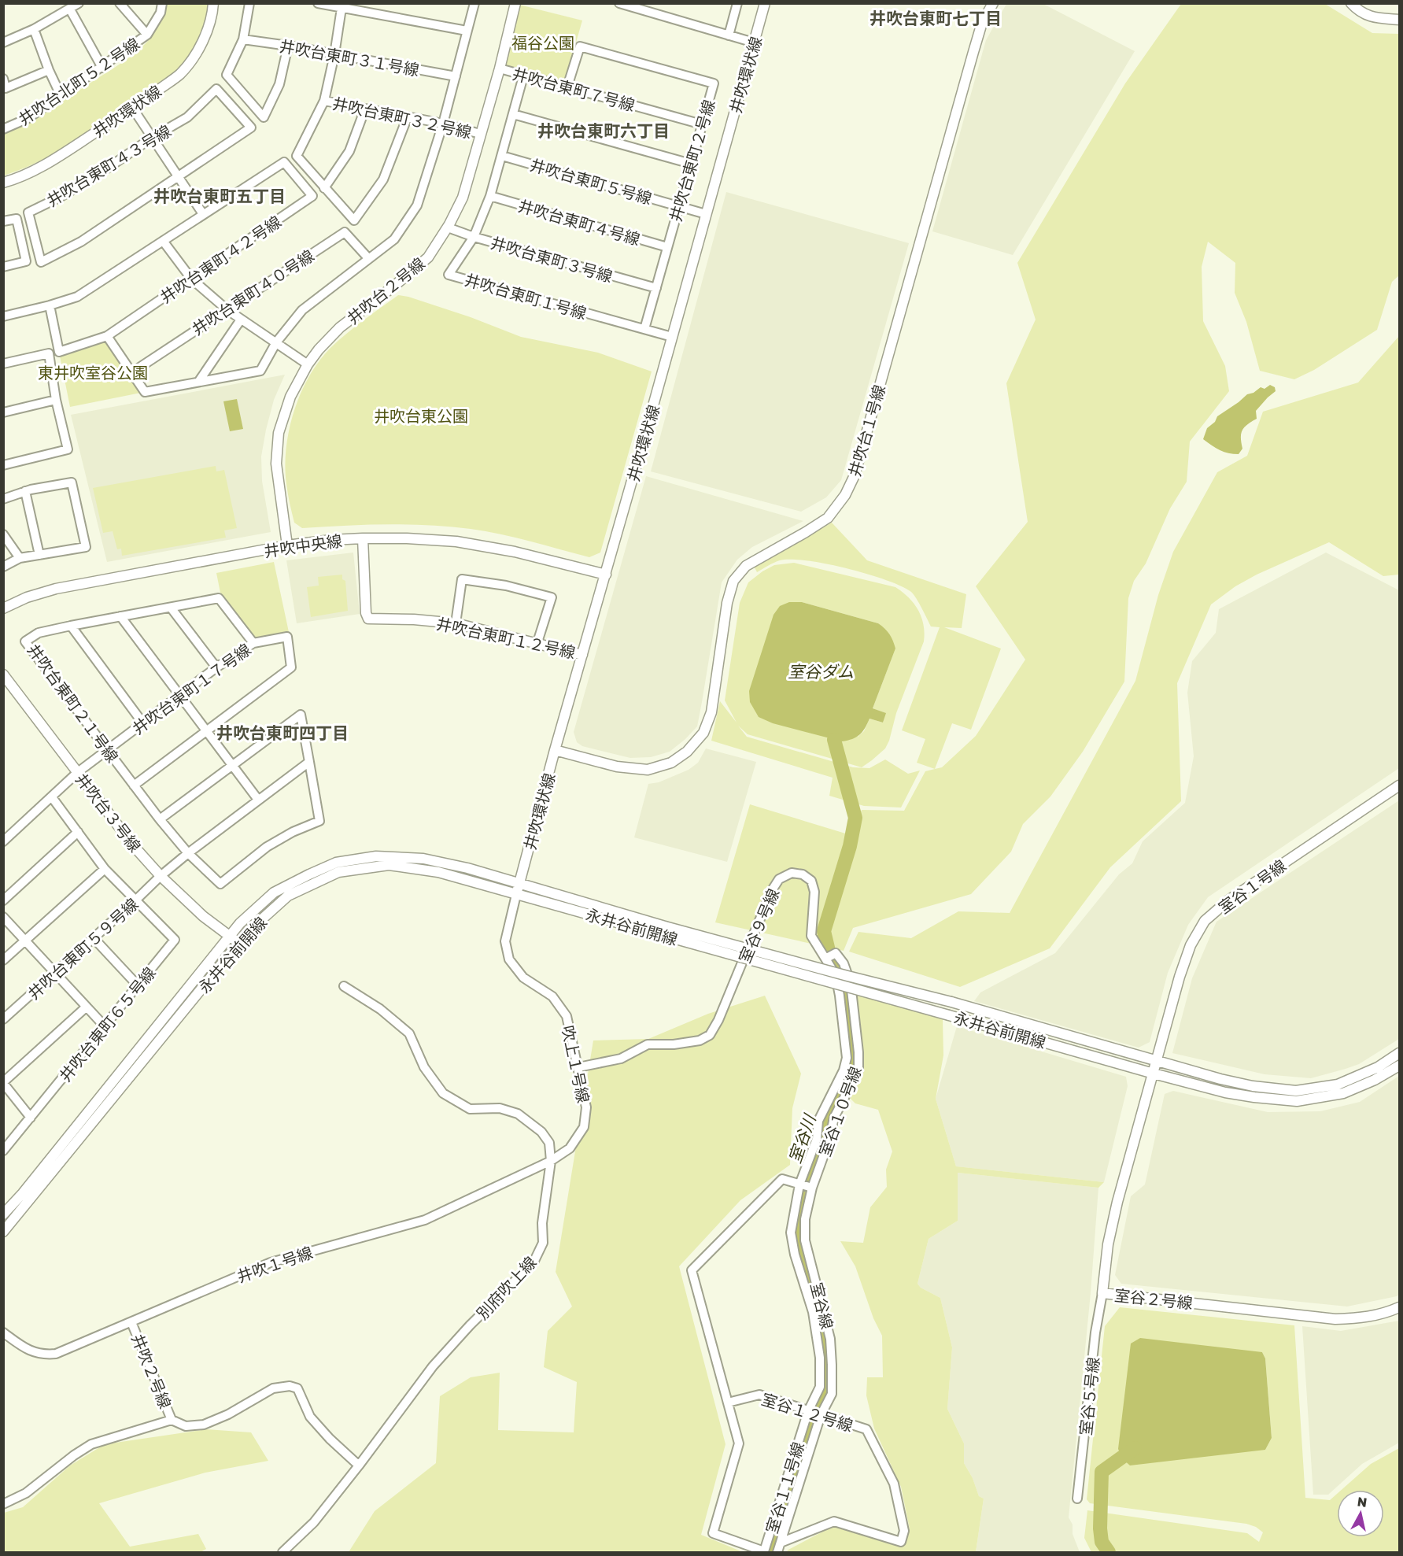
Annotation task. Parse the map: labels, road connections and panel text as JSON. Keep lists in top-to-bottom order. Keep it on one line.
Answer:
{"streets":{"street":["井吹台東町３１号線","井吹環状線","井吹台北町５２号線","井吹台東町７号線","井吹台東町３２号線","井吹台東町２号線","井吹台東町４３号線","井吹台東町５号線","井吹台東町４号線","井吹台東町４２号線","井吹台東町３号線","井吹台２号線","井吹台東町４０号線","井吹台東町１号線","井吹台１号線","井吹中央線","井吹台東町１２号線","井吹台東町１７号線","井吹台東町２１号線","井吹台３号線","室谷１号線","室谷９号線","永井谷前開線","井吹台東町５９号線","井吹台東町６５号線","吹上１号線","室谷１０号線","井吹１号線","別府吹上線","室谷２号線","室谷線","井吹２号線","室谷５号線","室谷１２号線","室谷１１号線"]},"crossings":[["井吹環状線","井吹台東町５号線"],["井吹環状線","井吹台東町１号線"],["井吹環状線","井吹台１号線"],["井吹環状線","井吹中央線"],["井吹環状線","井吹台東町１２号線"],["井吹環状線","永井谷前開線"],["井吹環状線","吹上１号線"],["井吹台東町７号線","井吹台東町２号線"],["井吹台東町７号線","井吹台２号線"],["井吹台東町７号線","井吹台東町１号線"],["井吹台東町３２号線","井吹台２号線"],["井吹台東町２号線","井吹台東町５号線"],["井吹台東町２号線","井吹台東町４号線"],["井吹台東町２号線","井吹台東町３号線"],["井吹台東町２号線","井吹台東町１号線"],["井吹台東町５号線","井吹台東町１号線"],["井吹台東町４号線","井吹台東町１号線"],["井吹台東町３号線","井吹台２号線"],["井吹台東町３号線","井吹台東町１号線"],["井吹台２号線","井吹中央線"],["井吹中央線","井吹台東町１２号線"],["井吹台東町１７号線","井吹台東町２１号線"],["井吹台東町１７号線","井吹台３号線"],["井吹台東町２１号線","井吹台東町５９号線"],["井吹台３号線","永井谷前開線"],["井吹台３号線","井吹台東町５９号線"],["室谷１号線","永井谷前開線"],["室谷１号線","室谷２号線"],["室谷９号線","吹上１号線"],["室谷９号線","室谷１０号線"],["室谷９号線","室谷１１号線"],["永井谷前開線","吹上１号線"],["永井谷前開線","室谷２号線"],["井吹台東町５９号線","井吹台東町６５号線"],["吹上１号線","井吹１号線"],["吹上１号線","別府吹上線"],["室谷１０号線","室谷線"],["井吹１号線","別府吹上線"],["井吹１号線","井吹２号線"],["室谷２号線","室谷５号線"],["室谷線","室谷１２号線"],["室谷１２号線","室谷１１号線"]],"districts":["井吹台東町七丁目","井吹台東町六丁目","井吹台東町五丁目","井吹台東町四丁目"],"water":["室谷ダム","室谷川"],"parks":["福谷公園","東井吹室谷公園","井吹台東公園"],"north":"top"}
